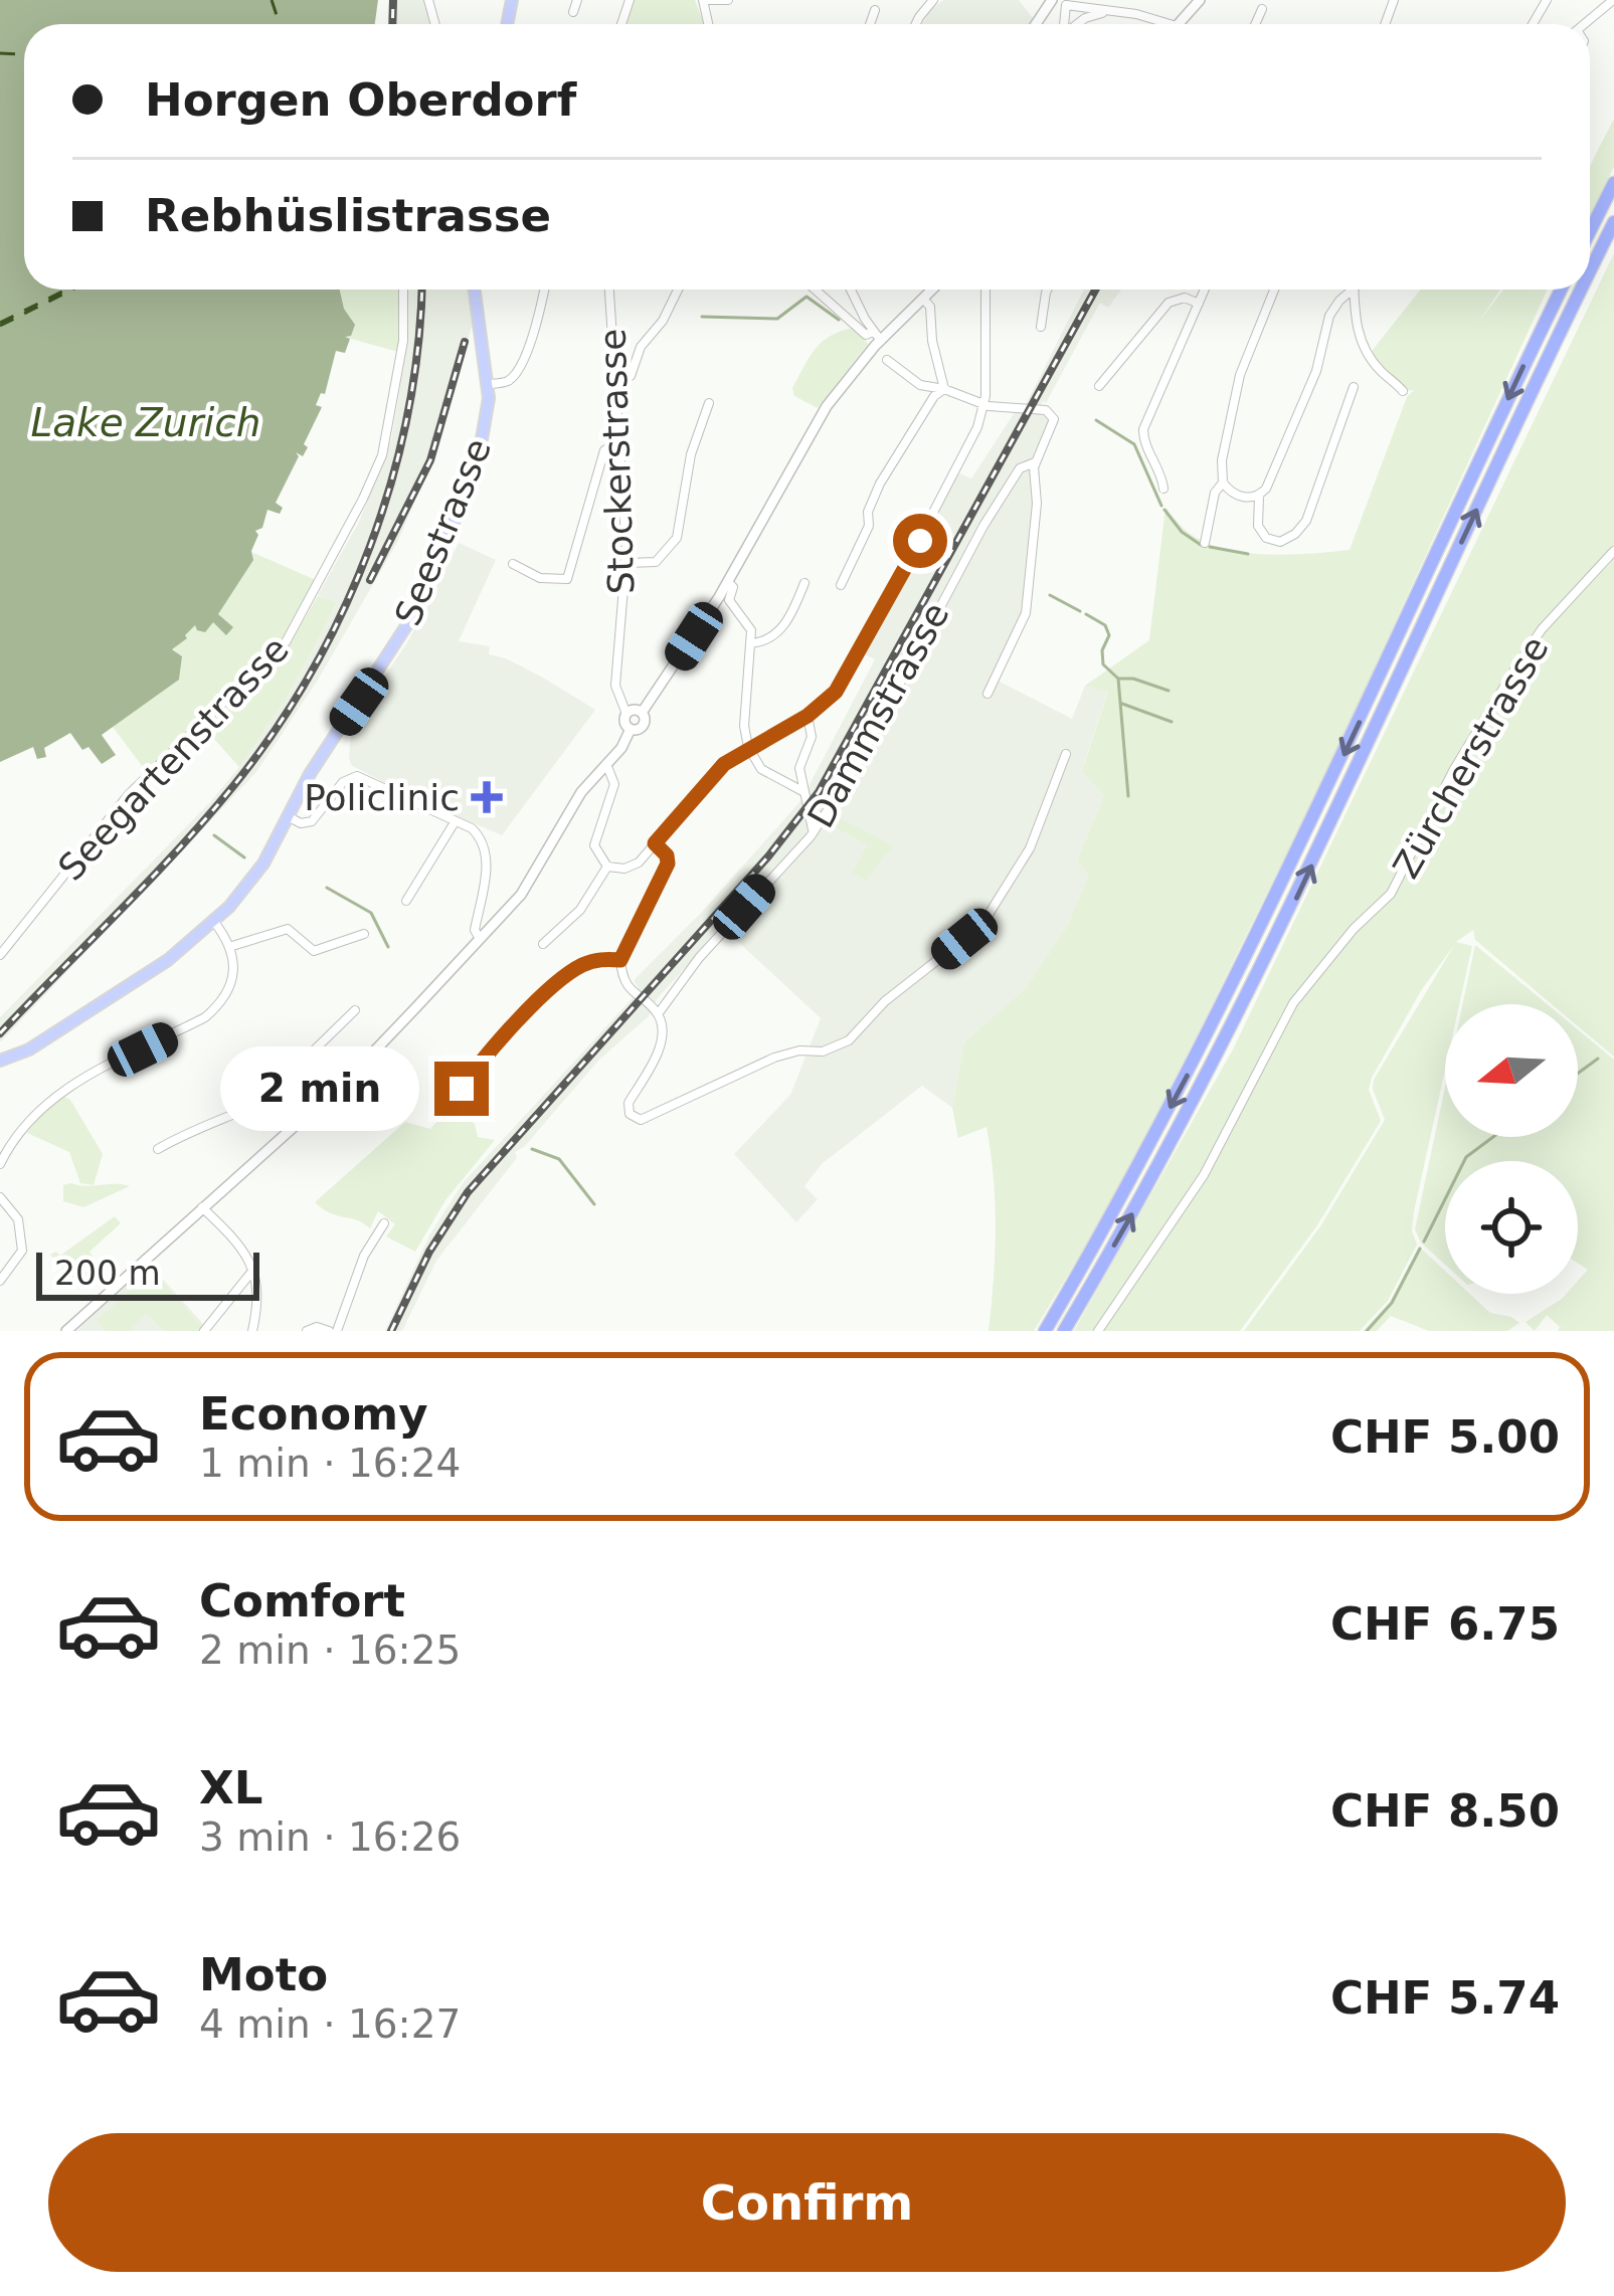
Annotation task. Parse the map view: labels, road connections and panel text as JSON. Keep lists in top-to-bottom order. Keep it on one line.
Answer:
{"streets":{"main road":["Seestrasse"],"street":["Stockerstrasse","Dammstrasse","Zürcherstrasse","Seegartenstrasse"]},"water":["Lake Zurich"],"places":{"health":["Policlinic"]},"scale_bar":"200 m","north":"left","page":{"banner":["Horgen Oberdorf","Rebhüslistrasse"],"bubble":"2 min","scale":"200 m","list":[{"name":"Economy","note":"1 min · 16:24","value":"CHF 5.00"},{"name":"Comfort","note":"2 min · 16:25","value":"CHF 6.75"},{"name":"XL","note":"3 min · 16:26","value":"CHF 8.50"},{"name":"Moto","note":"4 min · 16:27","value":"CHF 5.74"}],"buttons":"Confirm"}}
